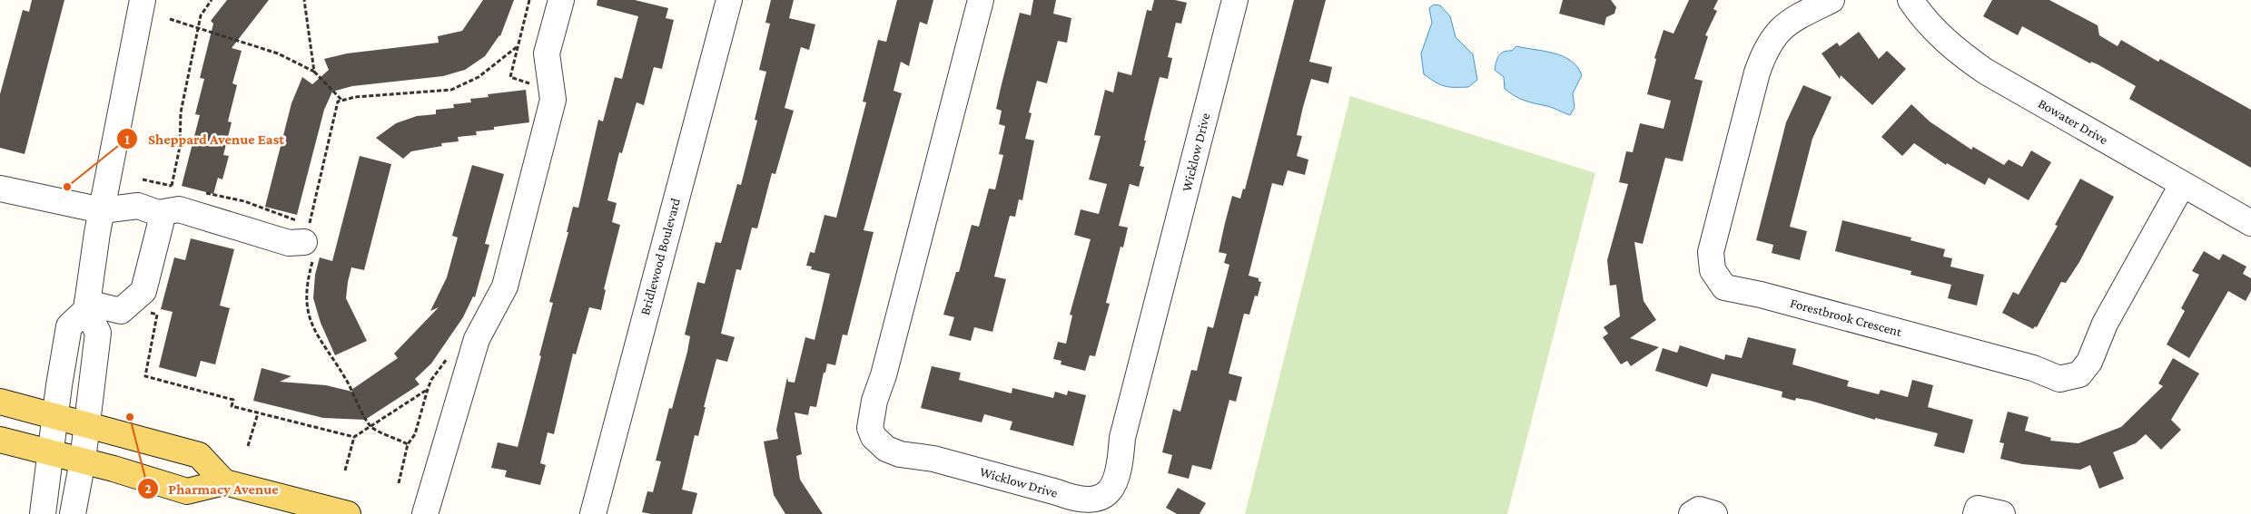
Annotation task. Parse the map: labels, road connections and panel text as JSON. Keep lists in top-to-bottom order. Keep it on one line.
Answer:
{"streets":{"street":["Bowater Drive","Wicklow Drive","Bridlewood Boulevard","Forestbrook Crescent"]},"crossings":[["Bowater Drive","Forestbrook Crescent"]],"places":["Sheppard Avenue East","Pharmacy Avenue"]}
